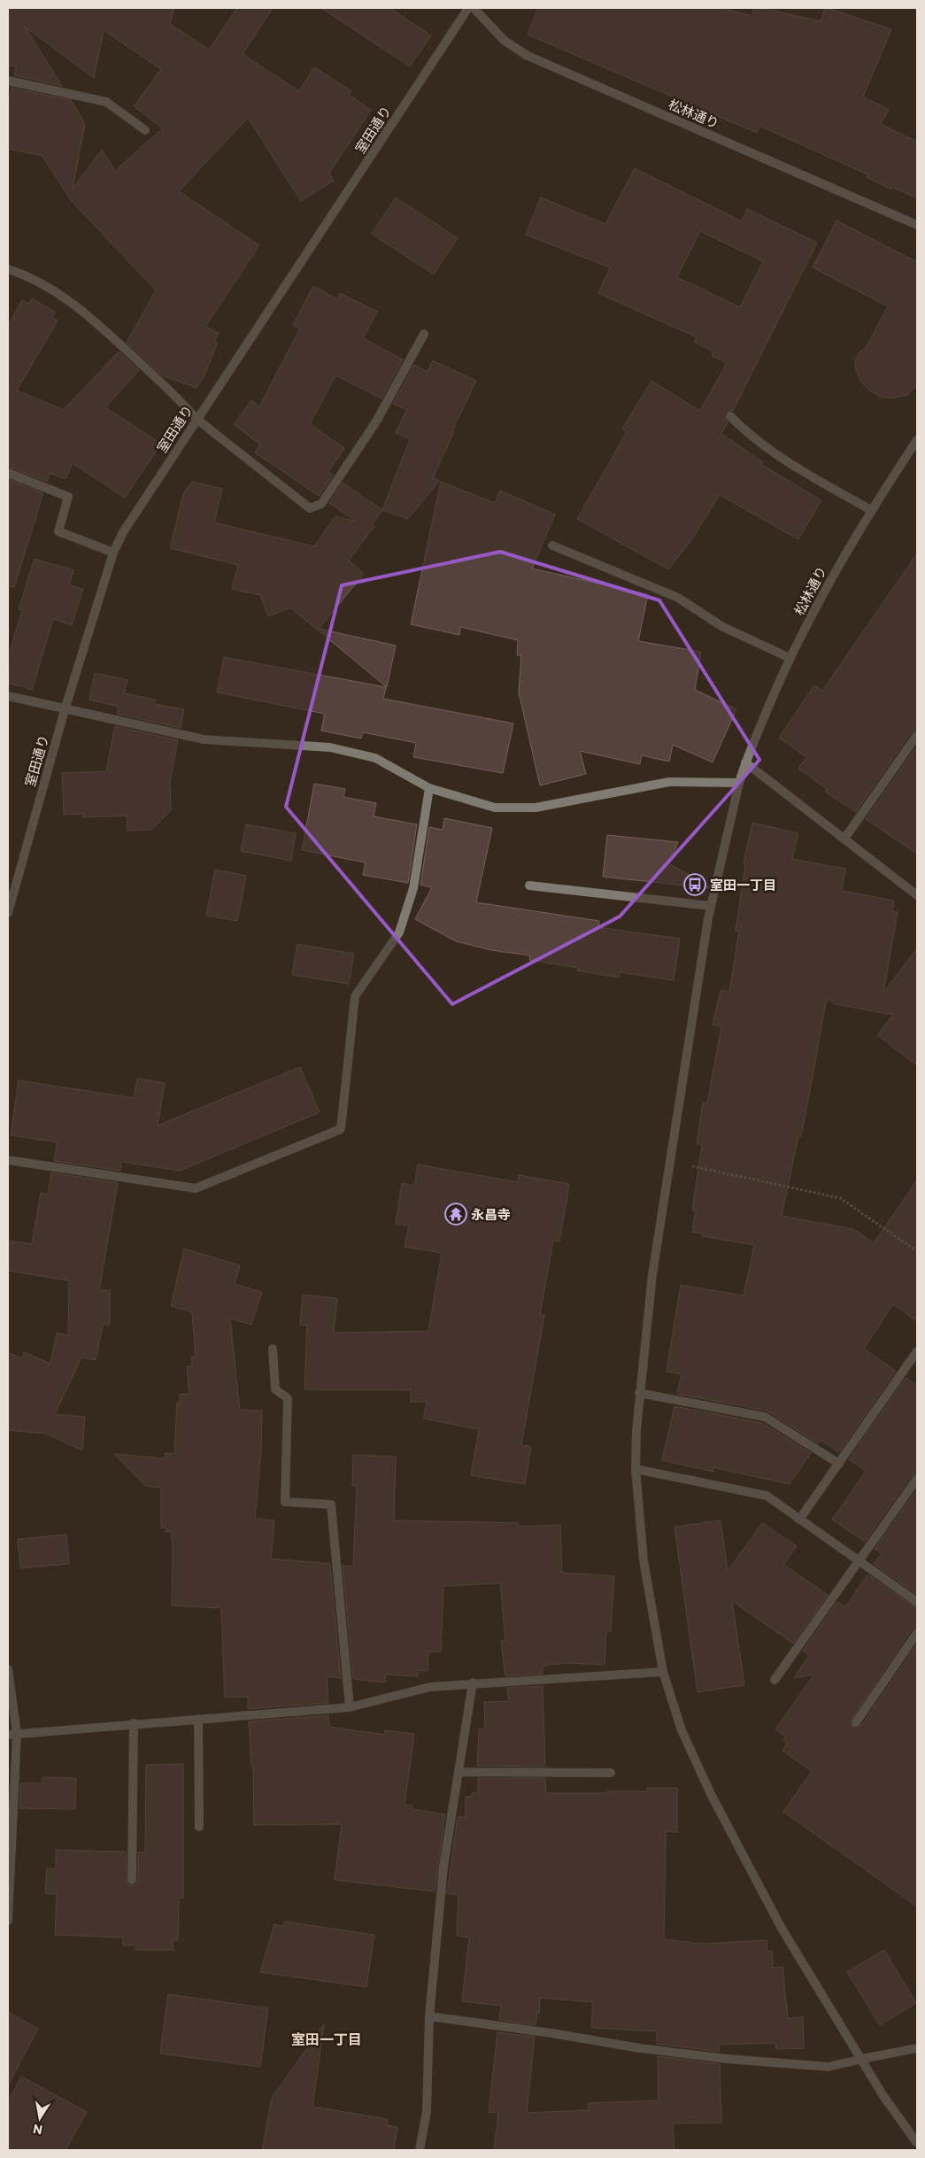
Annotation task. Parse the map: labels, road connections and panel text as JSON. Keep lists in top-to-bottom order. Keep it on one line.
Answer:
{"streets":{"street":["松林通り","室田通り"]},"districts":["室田一丁目"],"places":{"bus stop":["室田一丁目"],"temple":["永昌寺"]},"north":"bottom"}
